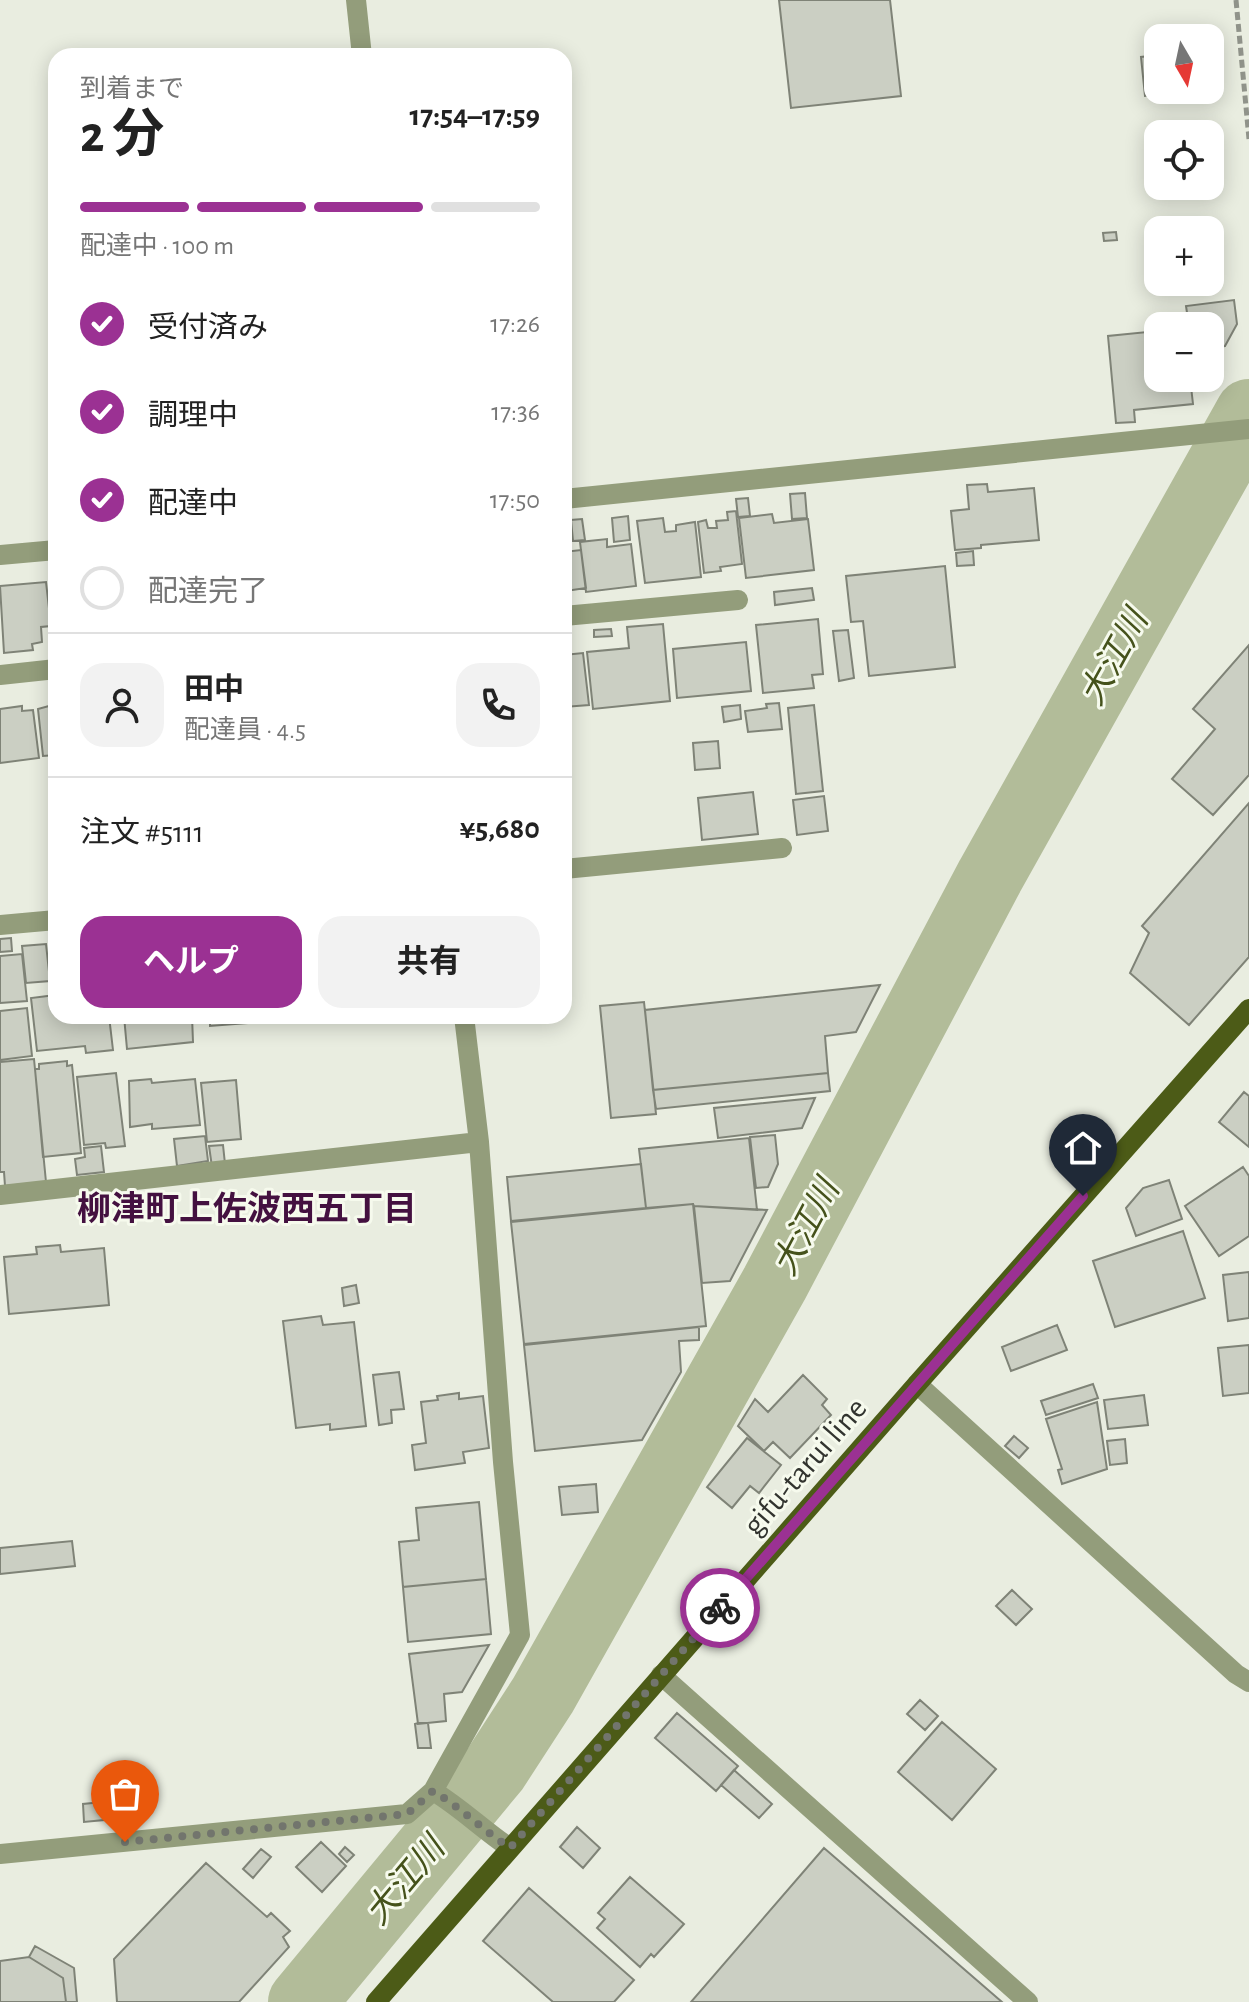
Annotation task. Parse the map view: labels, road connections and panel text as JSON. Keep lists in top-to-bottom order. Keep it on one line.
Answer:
{"streets":{"main road":["gifu-tarui line"]},"districts":["柳津町上佐波西五丁目"],"water":["大江川"],"north":"bottom","page":{"map_buttons":["+","−"],"heading":["2 分","到着まで","17:54–17:59"],"panel":["田中","配達員 · 4.5","注文 #5111","¥5,680"],"bar":"配達中 · 100 m","list":[["受付済み","17:26"],["調理中","17:36"],["配達中","17:50"],"配達完了"],"buttons":["ヘルプ","共有"]}}
